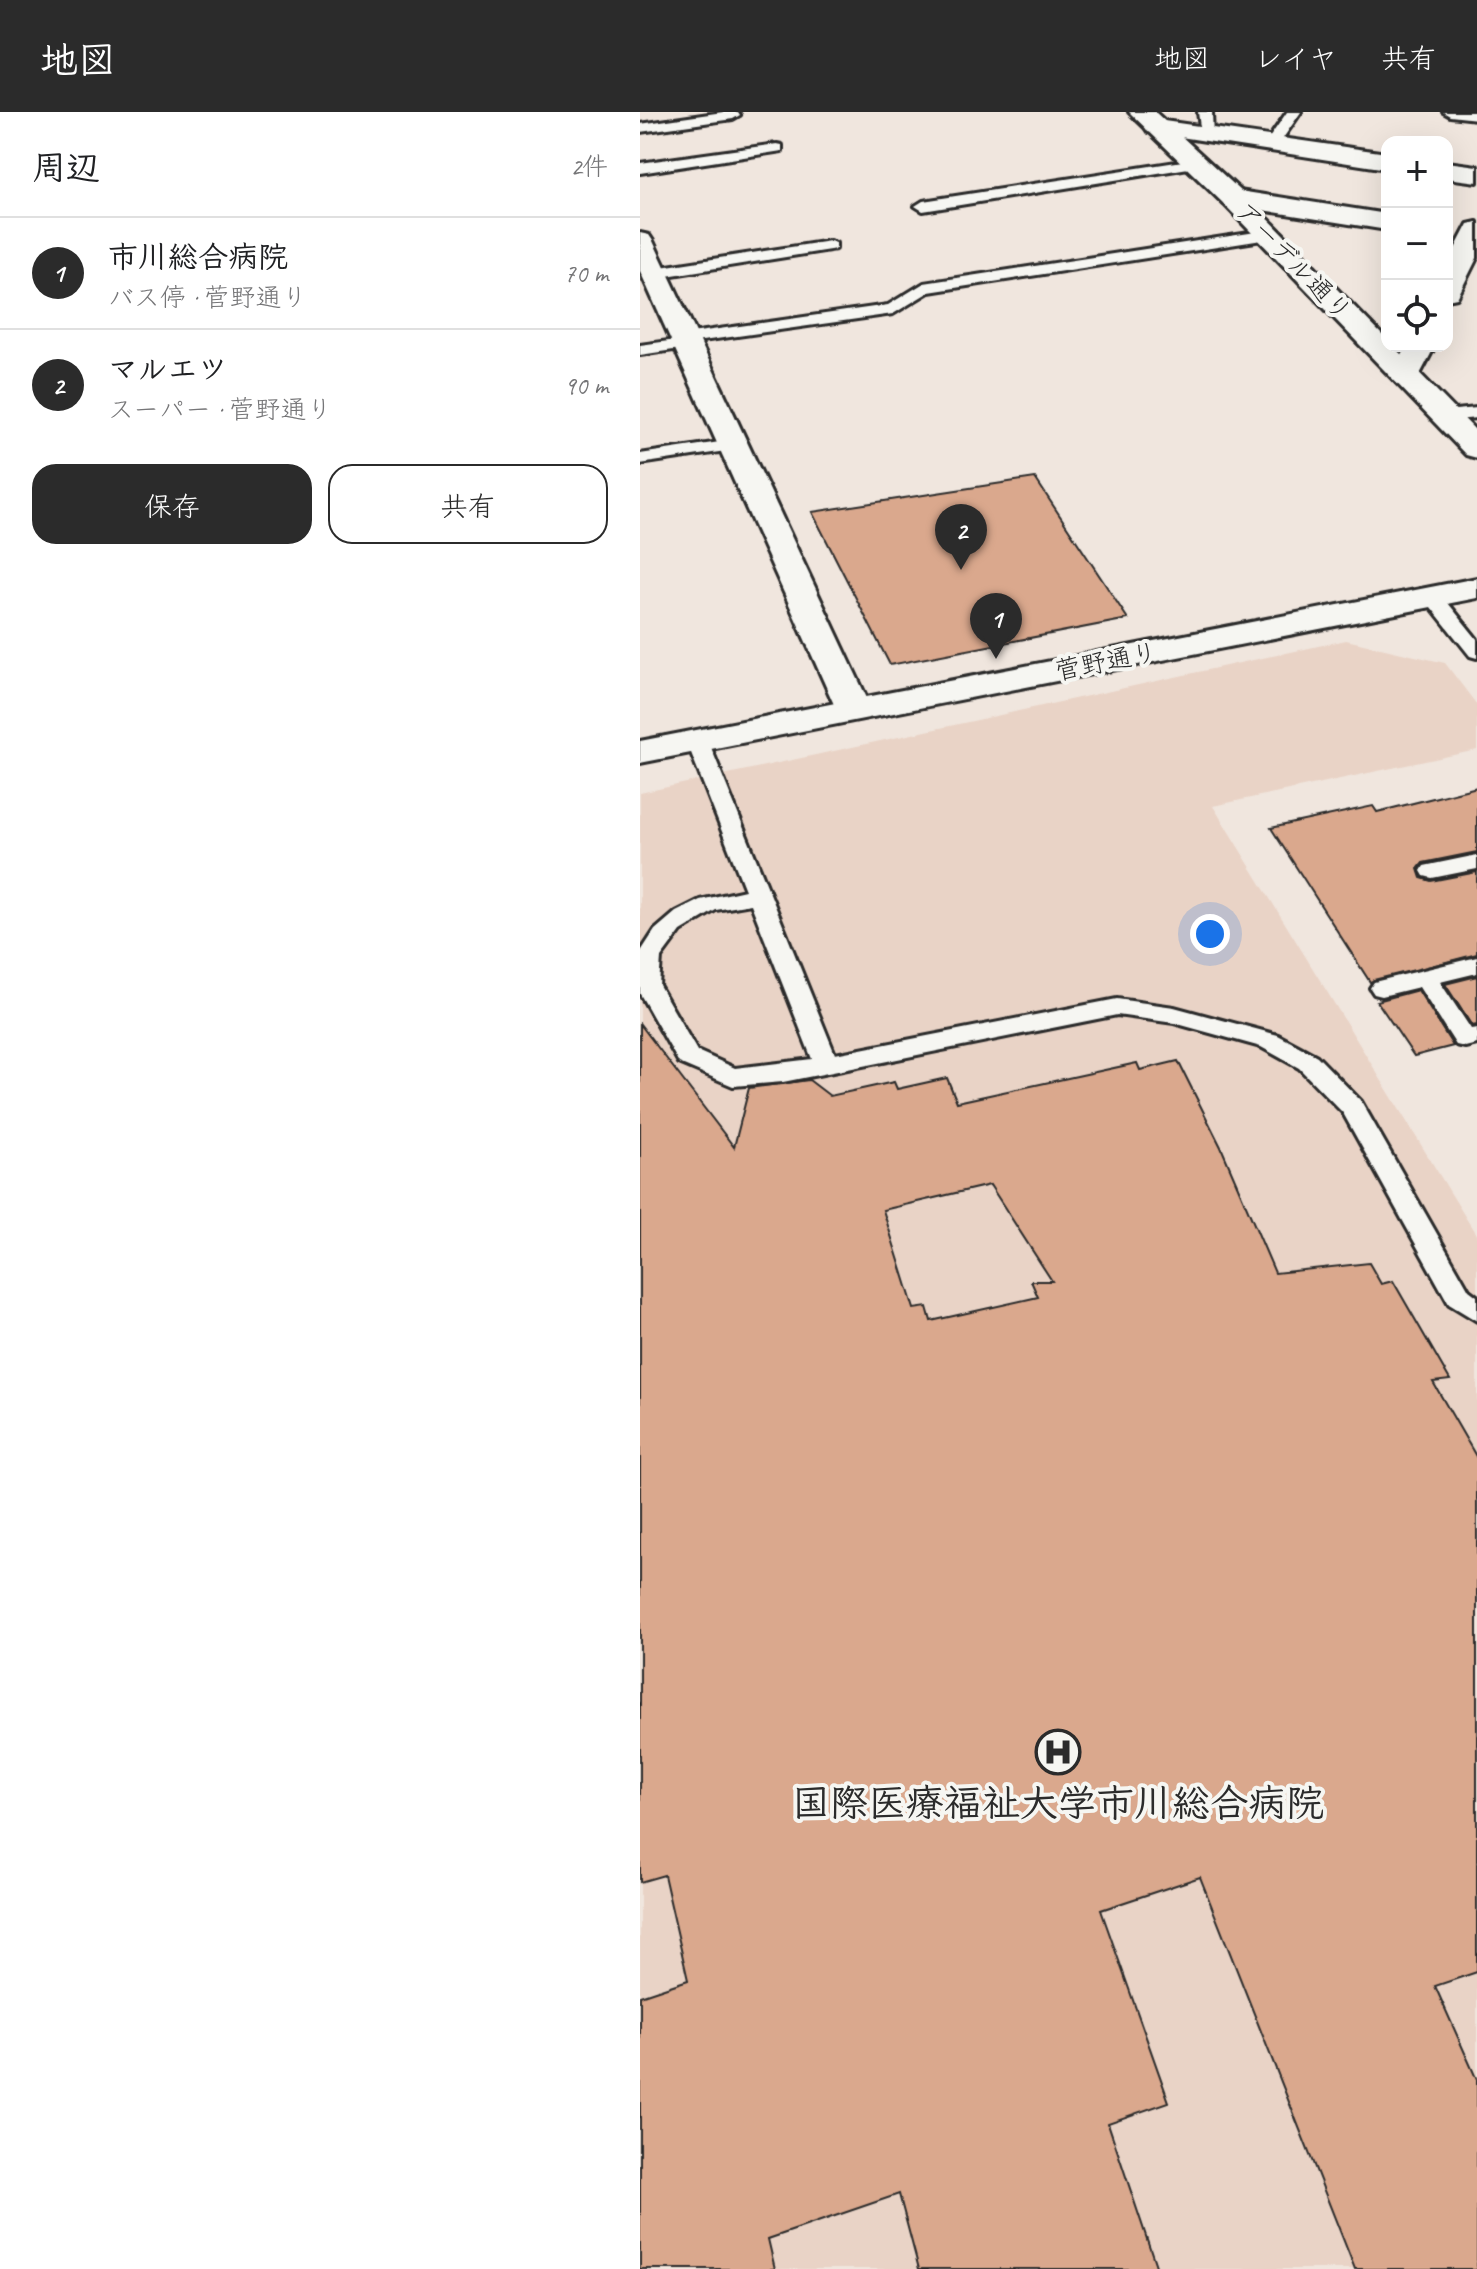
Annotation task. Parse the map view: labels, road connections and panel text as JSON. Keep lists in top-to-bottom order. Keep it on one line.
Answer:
{"streets":{"street":["アーデル通り","菅野通り"]},"places":{"hospital":["国際医療福祉大学市川総合病院"]},"page":{"header":"地図","nav":["地図","レイヤ","共有"],"heading":["周辺","2件"],"map_buttons":["+","−"],"list":[{"mark":"1","name":"市川総合病院","note":"バス停 · 菅野通り","value":"70 m"},{"mark":"2","name":"マルエツ","note":"スーパー · 菅野通り","value":"90 m"}],"buttons":["保存","共有"],"pins":["2","1"]}}
